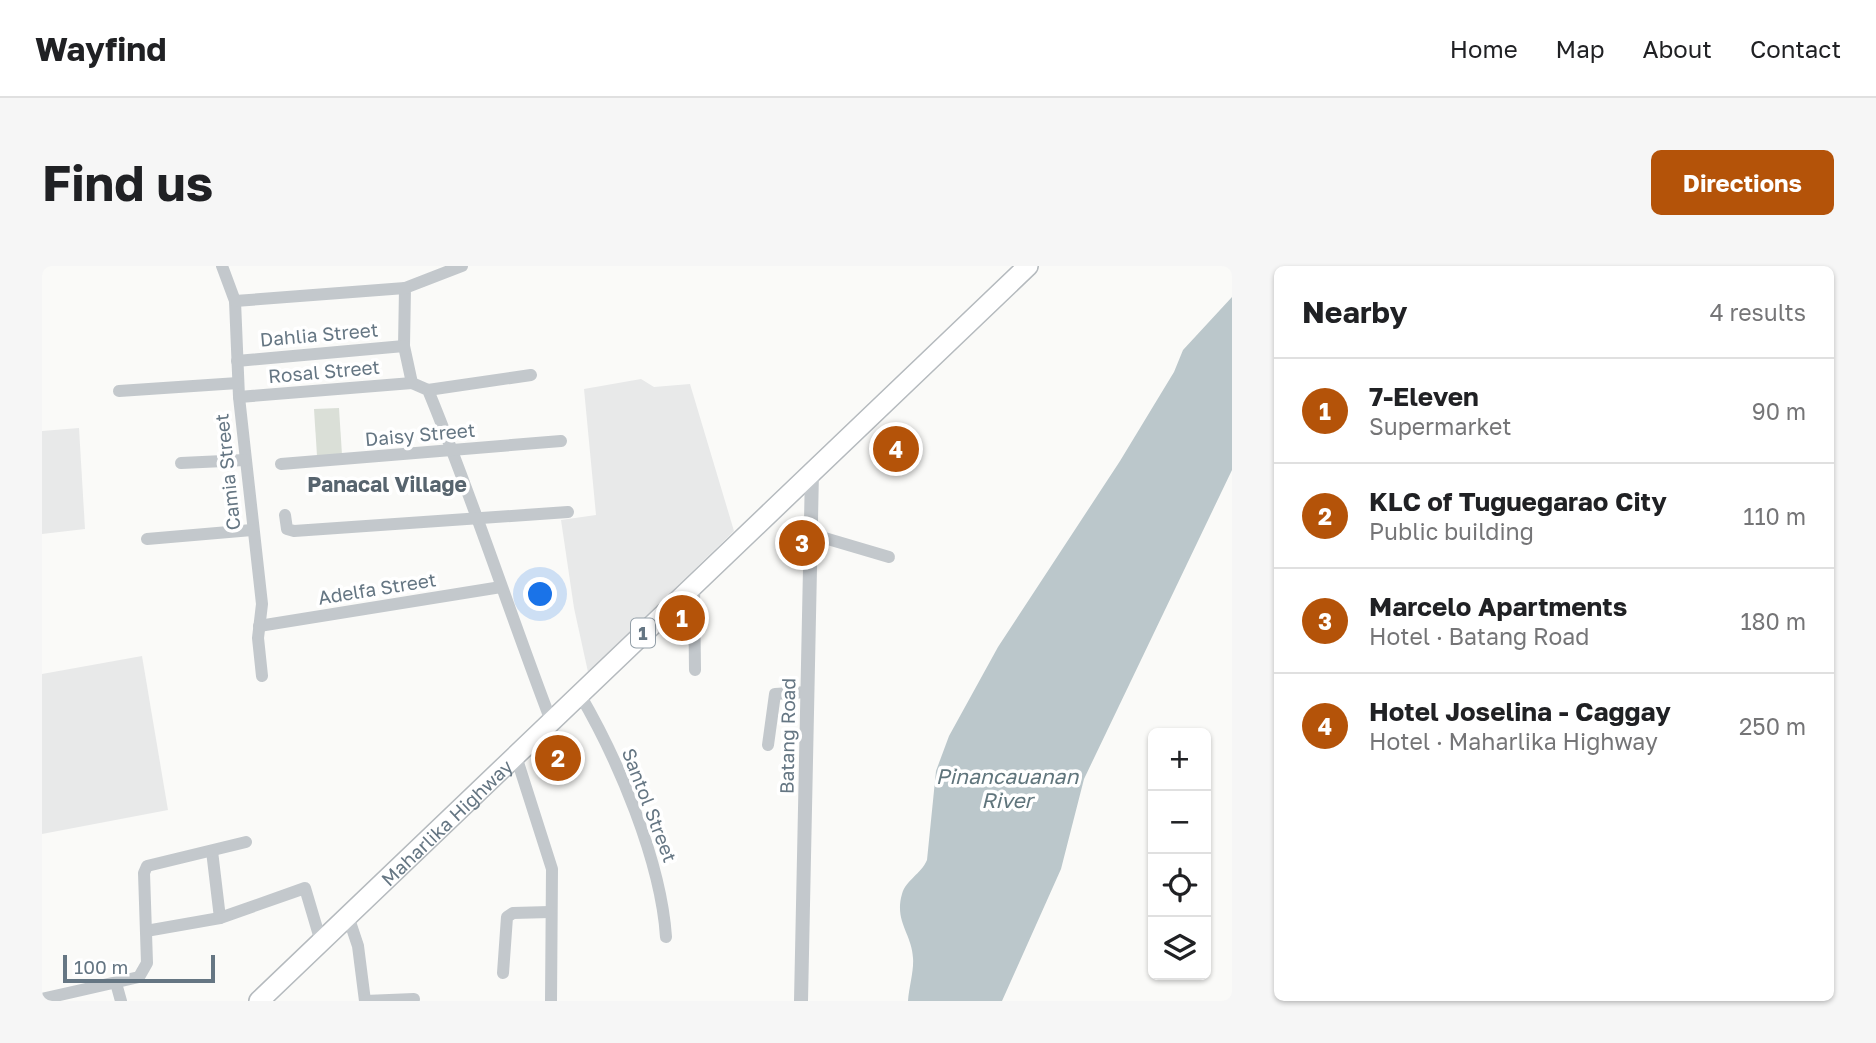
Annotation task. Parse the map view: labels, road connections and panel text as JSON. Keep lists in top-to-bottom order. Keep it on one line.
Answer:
{"streets":{"main road":["1","Maharlika Highway"],"street":["Dahlia Street","Rosal Street","Daisy Street","Camia Street","Adelfa Street","Batang Road","Santol Street"]},"crossings":[["Dahlia Street","Camia Street"],["Rosal Street","Camia Street"],["Camia Street","Adelfa Street"],["Batang Road","Maharlika Highway"],["Santol Street","Maharlika Highway"]],"districts":["Panacal Village"],"water":["Pinancauanan River"],"scale_bar":"100 m","page":{"header":"Wayfind","nav":["Home","Map","About","Contact"],"buttons":"Directions","title":"Find us","heading":["Nearby","4 results"],"list":[{"mark":"1","name":"7-Eleven","note":"Supermarket","value":"90 m"},{"mark":"2","name":"KLC of Tuguegarao City","note":"Public building","value":"110 m"},{"mark":"3","name":"Marcelo Apartments","note":"Hotel · Batang Road","value":"180 m"},{"mark":"4","name":"Hotel Joselina - Caggay","note":"Hotel · Maharlika Highway","value":"250 m"}],"pins":["4","3","1","2"],"map_buttons":["+","−"],"scale":"100 m"}}
